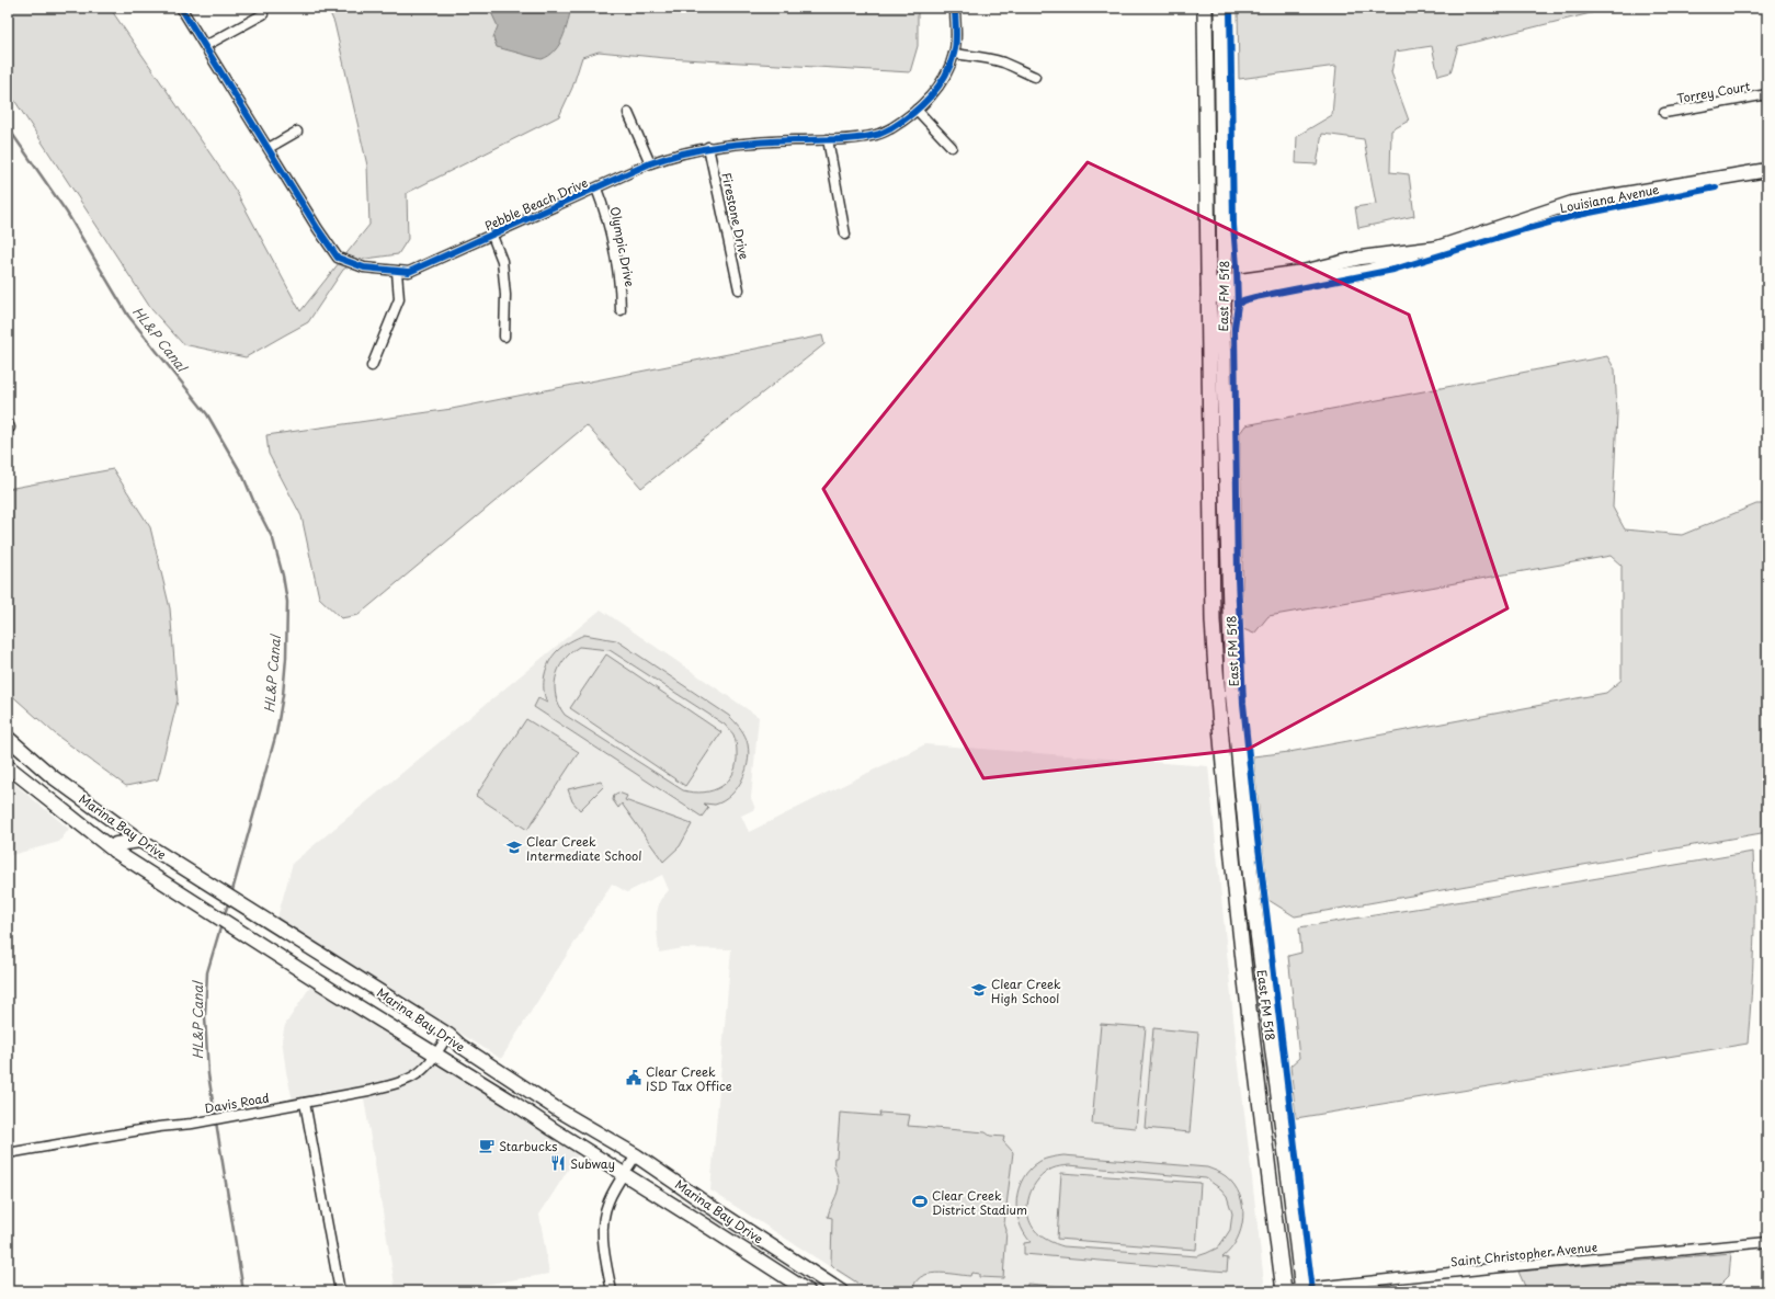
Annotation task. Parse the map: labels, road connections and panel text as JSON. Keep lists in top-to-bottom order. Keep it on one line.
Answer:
{"streets":{"main road":["Louisiana Avenue","East FM 518","Marina Bay Drive"],"street":["Torrey Court","Pebble Beach Drive","Firestone Drive","Olympic Drive","Davis Road","Saint Christopher Avenue"]},"crossings":[["Louisiana Avenue","East FM 518"],["Pebble Beach Drive","Firestone Drive"],["Pebble Beach Drive","Olympic Drive"],["East FM 518","Saint Christopher Avenue"],["Marina Bay Drive","Davis Road"]],"water":["HL&P Canal"],"places":{"school or university":["Clear Creek Intermediate School","Clear Creek High School"],"public building":["Clear Creek ISD Tax Office"],"cafe":["Starbucks"],"restaurant":["Subway"],"sports":["Clear Creek District Stadium"]}}
